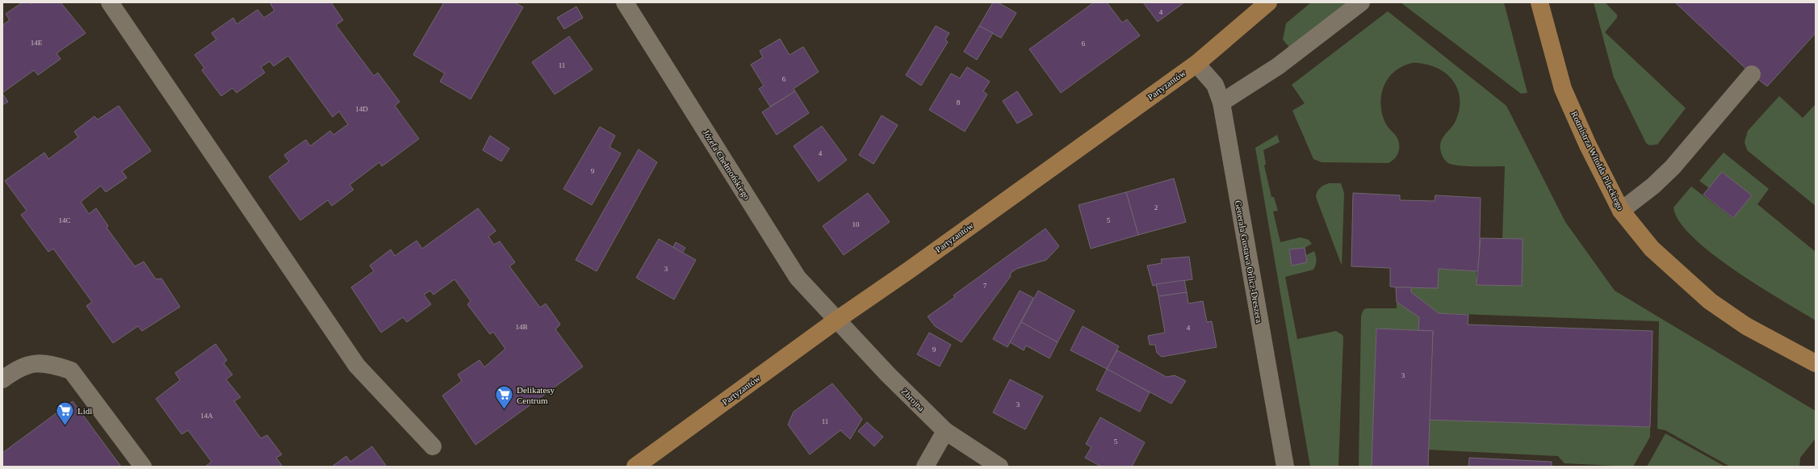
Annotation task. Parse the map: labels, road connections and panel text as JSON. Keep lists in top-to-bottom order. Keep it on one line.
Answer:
{"streets":{"main road":["Partyzantów","Rotmistrza Witolda Pileckiego"],"street":["Józefa Chełmońskiego","Generała Gustawa Orlicz-Dreszera","Zbrojna"]},"crossings":[["Partyzantów","Józefa Chełmońskiego"],["Partyzantów","Generała Gustawa Orlicz-Dreszera"],["Partyzantów","Zbrojna"],["Józefa Chełmońskiego","Zbrojna"]],"places":{"supermarket":["Delikatesy Centrum","Lidl"]},"house_numbers":["4","14E","6","11","6","8","14D","4","9","2","14C","5","10","3","7","14B","4","9","3","3","14A","11","5"]}
